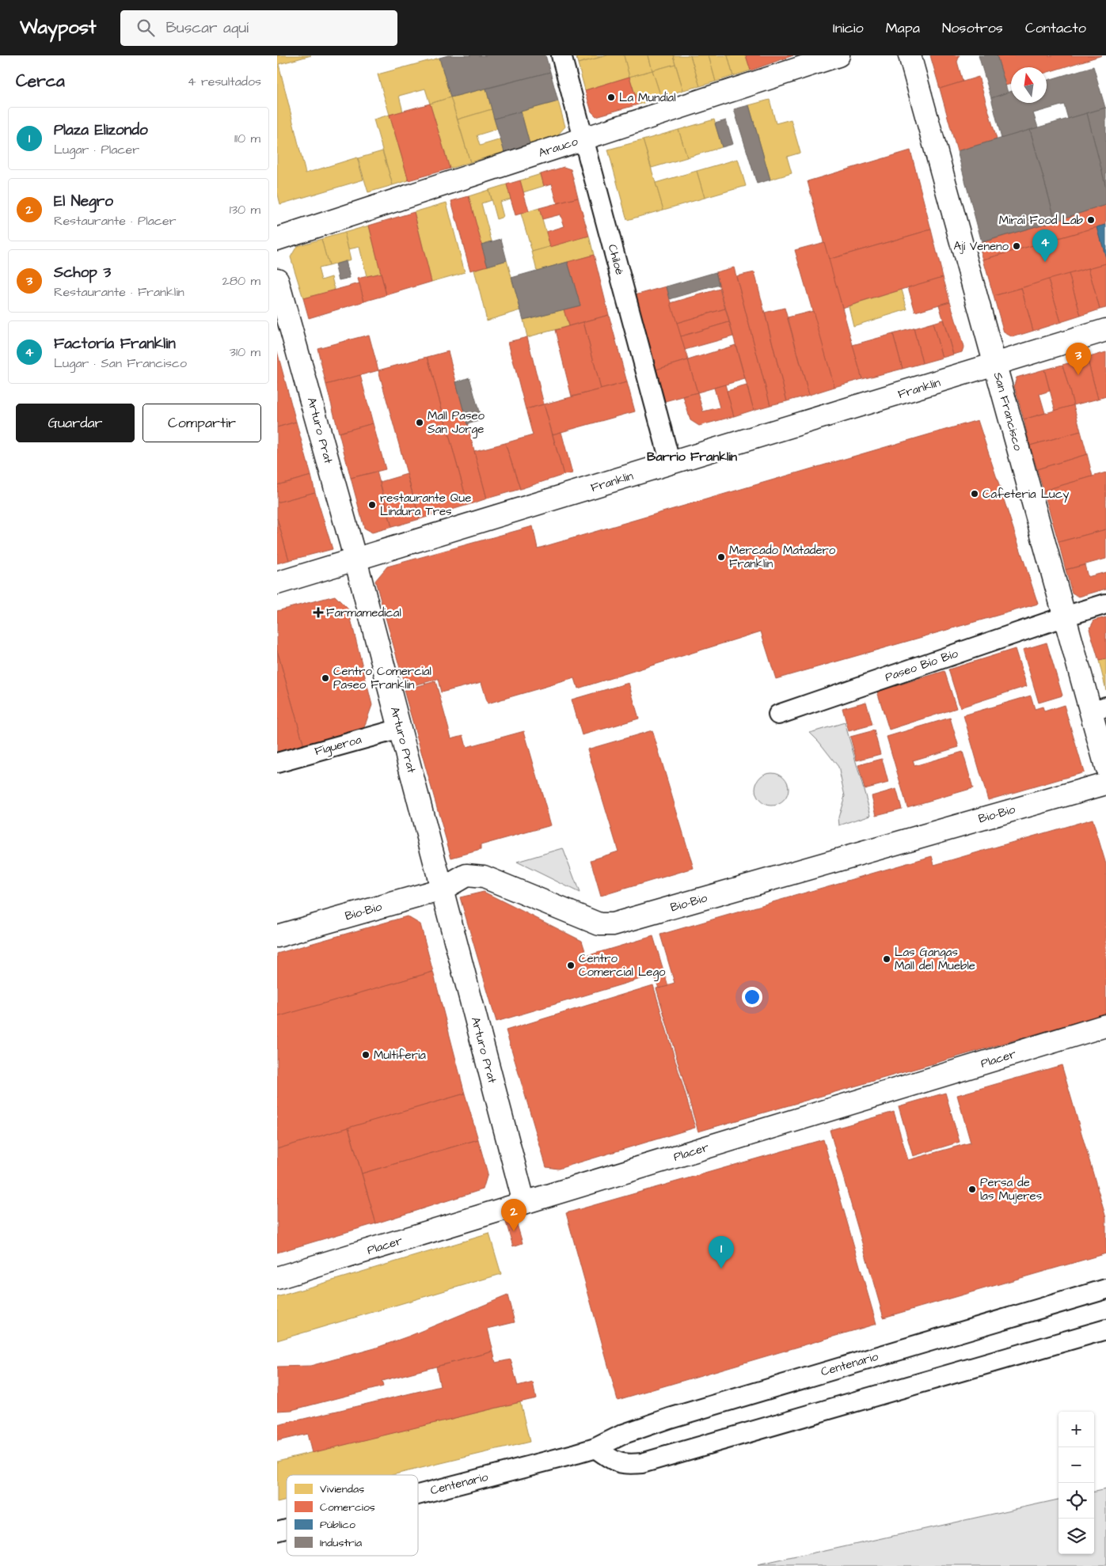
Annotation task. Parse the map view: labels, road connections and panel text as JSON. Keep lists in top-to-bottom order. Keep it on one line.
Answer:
{"streets":{"street":["Arauco","Chiloé","Franklin","San Francisco","Arturo Prat","Paseo Bío Bío","Figueroa","Bio-Bio","Placer","Centenario"]},"crossings":[["Arauco","Chiloé"],["Chiloé","Franklin"],["Franklin","San Francisco"],["Franklin","Arturo Prat"],["San Francisco","Paseo Bío Bío"],["Arturo Prat","Figueroa"],["Arturo Prat","Bio-Bio"],["Arturo Prat","Placer"]],"districts":["Barrio Franklin"],"places":{"other":["La Mundial","Mirai Food Lab","Ají Veneno","Mall Paseo San Jorge","Cafeteria Lucy","restaurante Que Lindura Tres","Mercado Matadero Franklin","Centro Comercial Paseo Franklin","Las Gangas Mall del Mueble","Centro Comercial Lego","Multiferia","Persa de las Mujeres"],"health":["Farmamedical"]},"legend":["Viviendas","Comercios","Público","Industria"],"north":"top","page":{"header":"Waypost","search":"Buscar aquí","nav":["Inicio","Mapa","Nosotros","Contacto"],"heading":["Cerca","4 resultados"],"list":[{"mark":"1","name":"Plaza Elizondo","note":"Lugar · Placer","value":"110 m"},{"mark":"2","name":"El Negro","note":"Restaurante · Placer","value":"130 m"},{"mark":"3","name":"Schop 3","note":"Restaurante · Franklin","value":"280 m"},{"mark":"4","name":"Factoría Franklin","note":"Lugar · San Francisco","value":"310 m"}],"pins":["4","3","2","1"],"buttons":["Guardar","Compartir"],"map_buttons":["+","−"]}}
